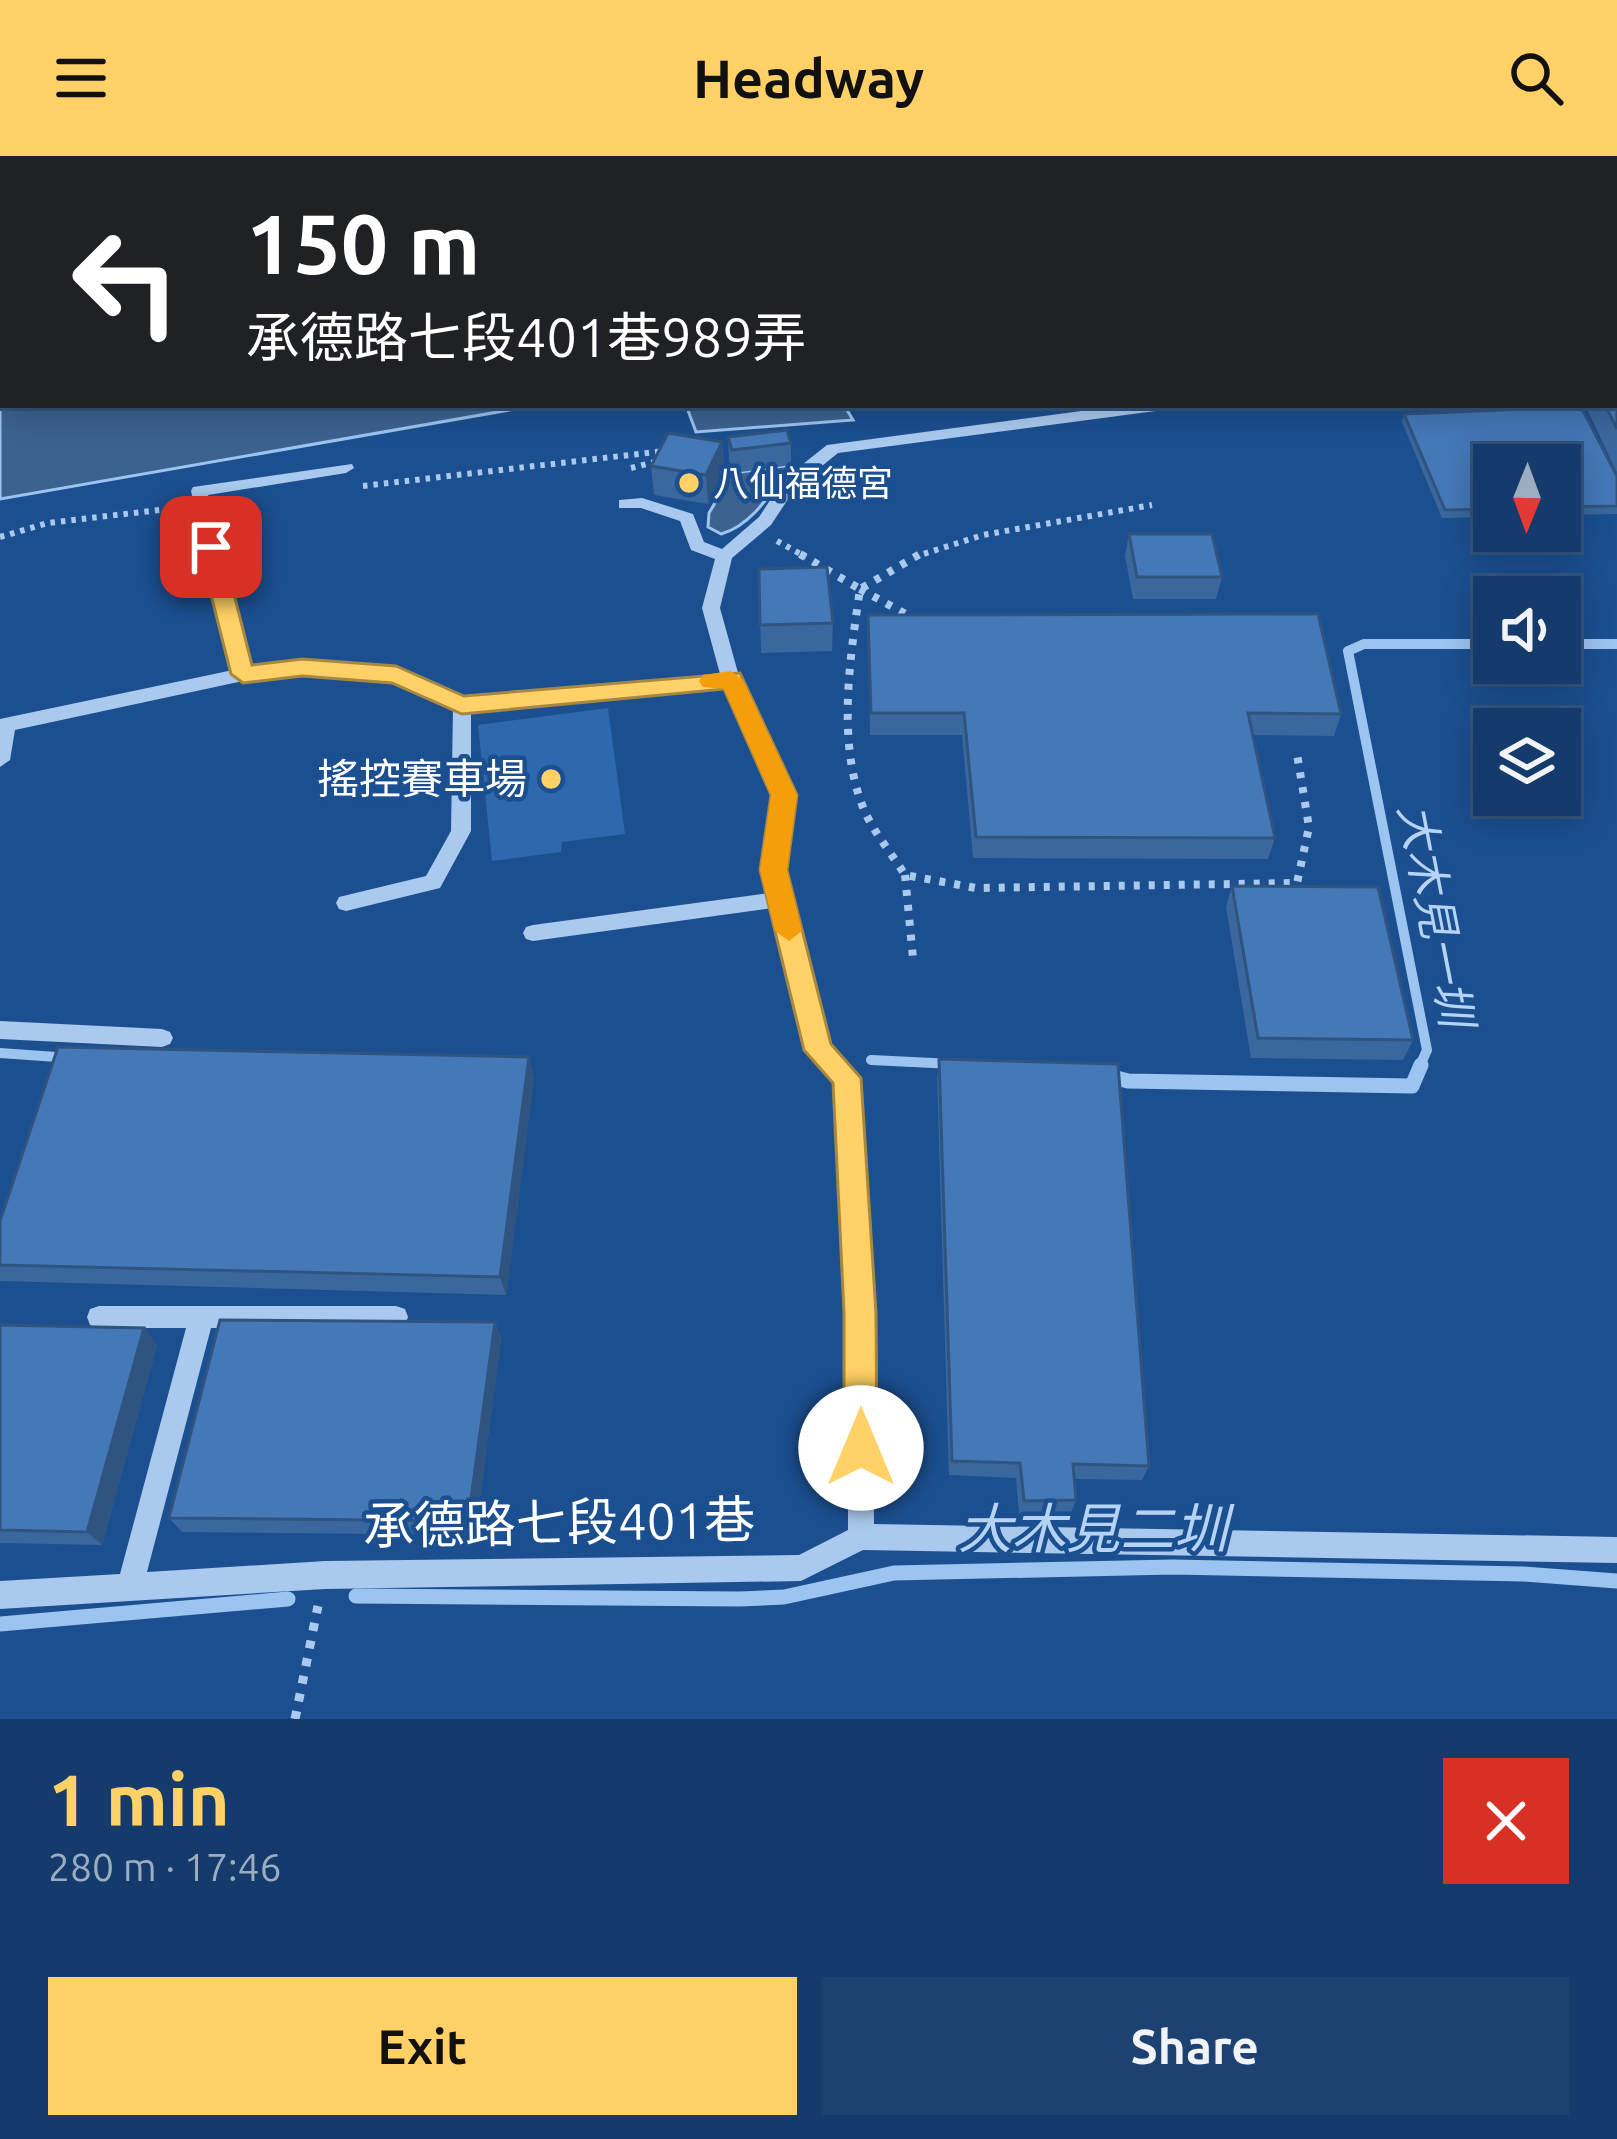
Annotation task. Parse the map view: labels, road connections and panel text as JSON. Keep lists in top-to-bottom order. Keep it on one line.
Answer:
{"streets":{"street":["承德路七段401巷"]},"water":["大木見一圳","大木見二圳"],"places":["八仙福德宮","搖控賽車場"],"north":"bottom","page":{"header":"Headway","turn":["150 m","承德路七段401巷989弄"],"heading":["1 min","280 m · 17:46"],"buttons":["Exit","Share"]}}
